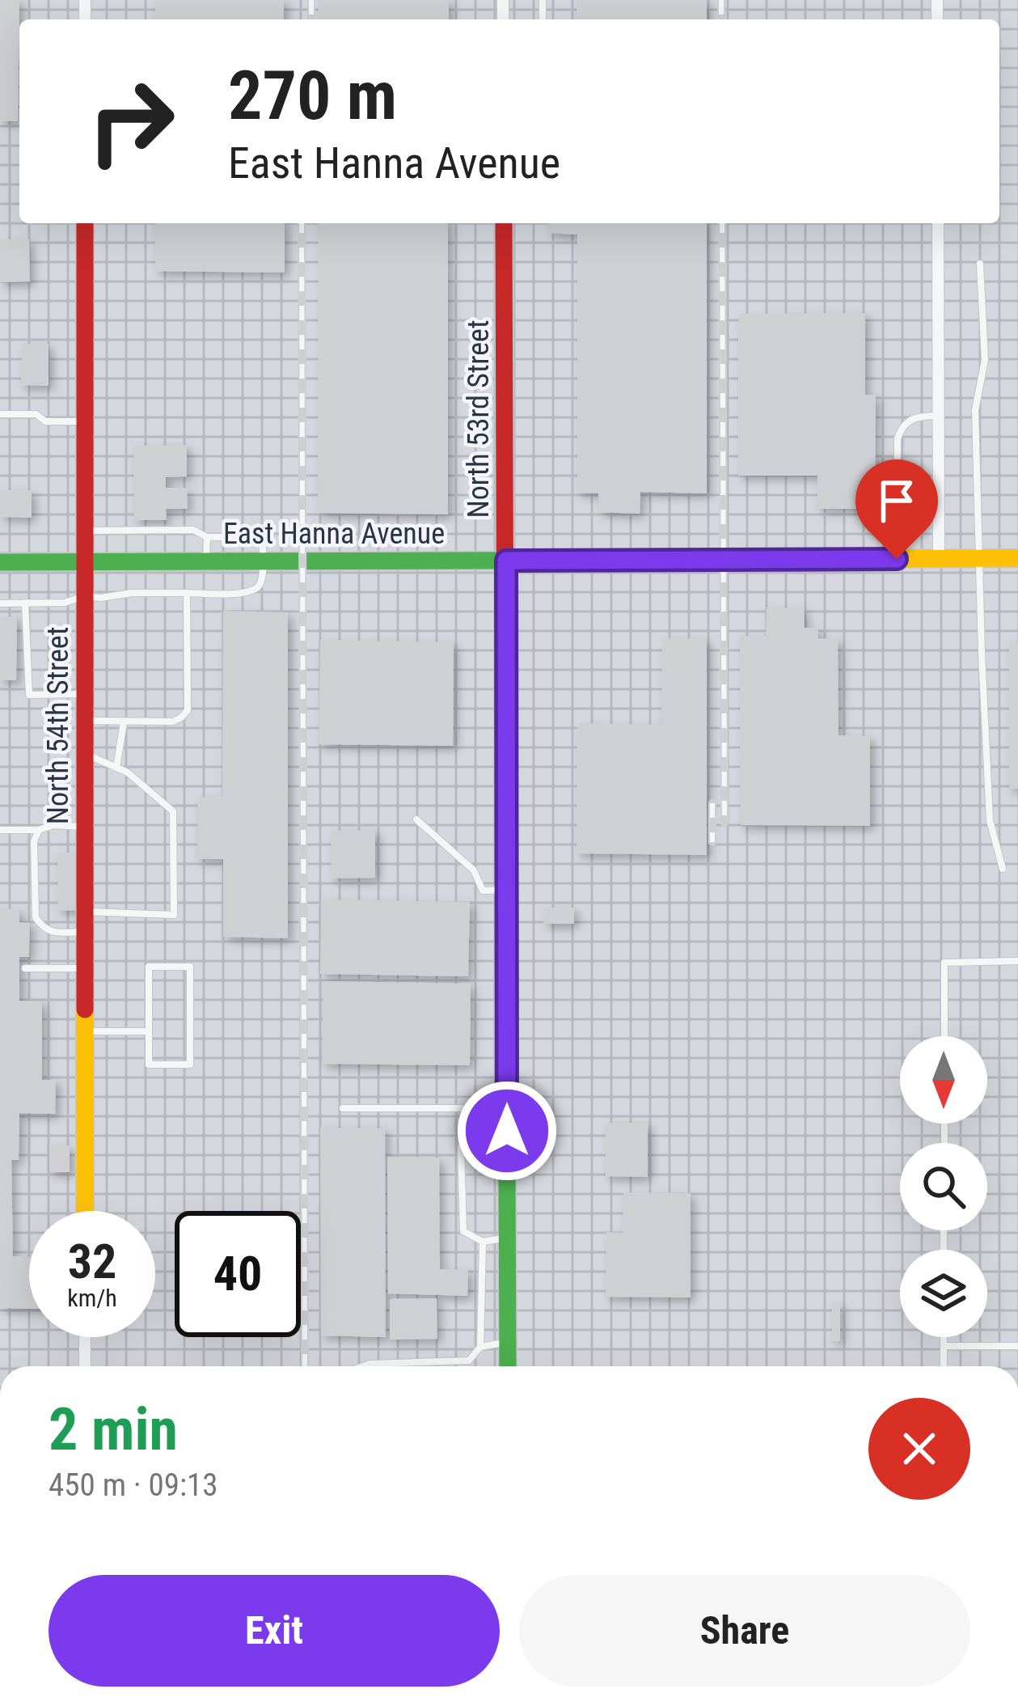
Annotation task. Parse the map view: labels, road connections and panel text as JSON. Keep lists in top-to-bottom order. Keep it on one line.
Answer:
{"streets":{"street":["North 53rd Street","East Hanna Avenue","North 54th Street"]},"crossings":[["North 53rd Street","East Hanna Avenue"],["East Hanna Avenue","North 54th Street"]],"north":"bottom","page":{"turn":["270 m","East Hanna Avenue"],"speed":"32 km/h","limit":"40","heading":["2 min","450 m · 09:13"],"buttons":["Exit","Share"]}}
